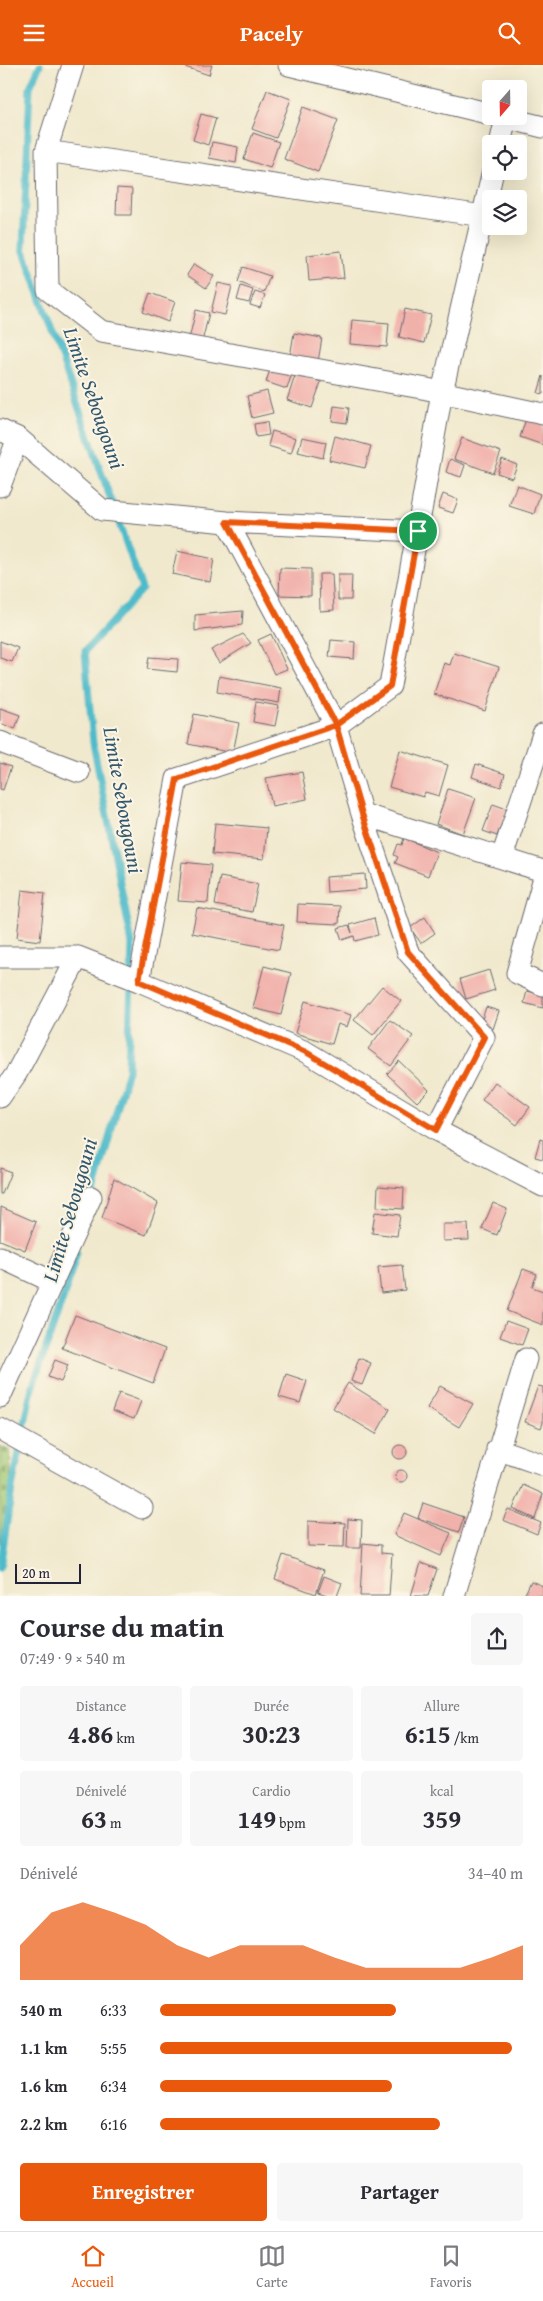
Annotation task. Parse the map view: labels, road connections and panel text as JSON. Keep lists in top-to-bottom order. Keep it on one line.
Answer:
{"water":["Limite Sebougouni"],"scale_bar":"20 m","north":"bottom","page":{"header":"Pacely","scale":"20 m","heading":["Course du matin","07:49 · 9 × 540 m"],"stats":[["Distance","4.86 km"],["Durée","30:23"],["Allure","6:15 /km"],["Dénivelé","63 m"],["Cardio","149 bpm"],["kcal","359"]],"chart":["Dénivelé","34–40 m"],"list":[{"name":"540 m","note":"6:33"},{"name":"1.1 km","note":"5:55"},{"name":"1.6 km","note":"6:34"},{"name":"2.2 km","note":"6:16"}],"buttons":["Enregistrer","Partager"],"tabs":["Accueil","Carte","Favoris"]}}
